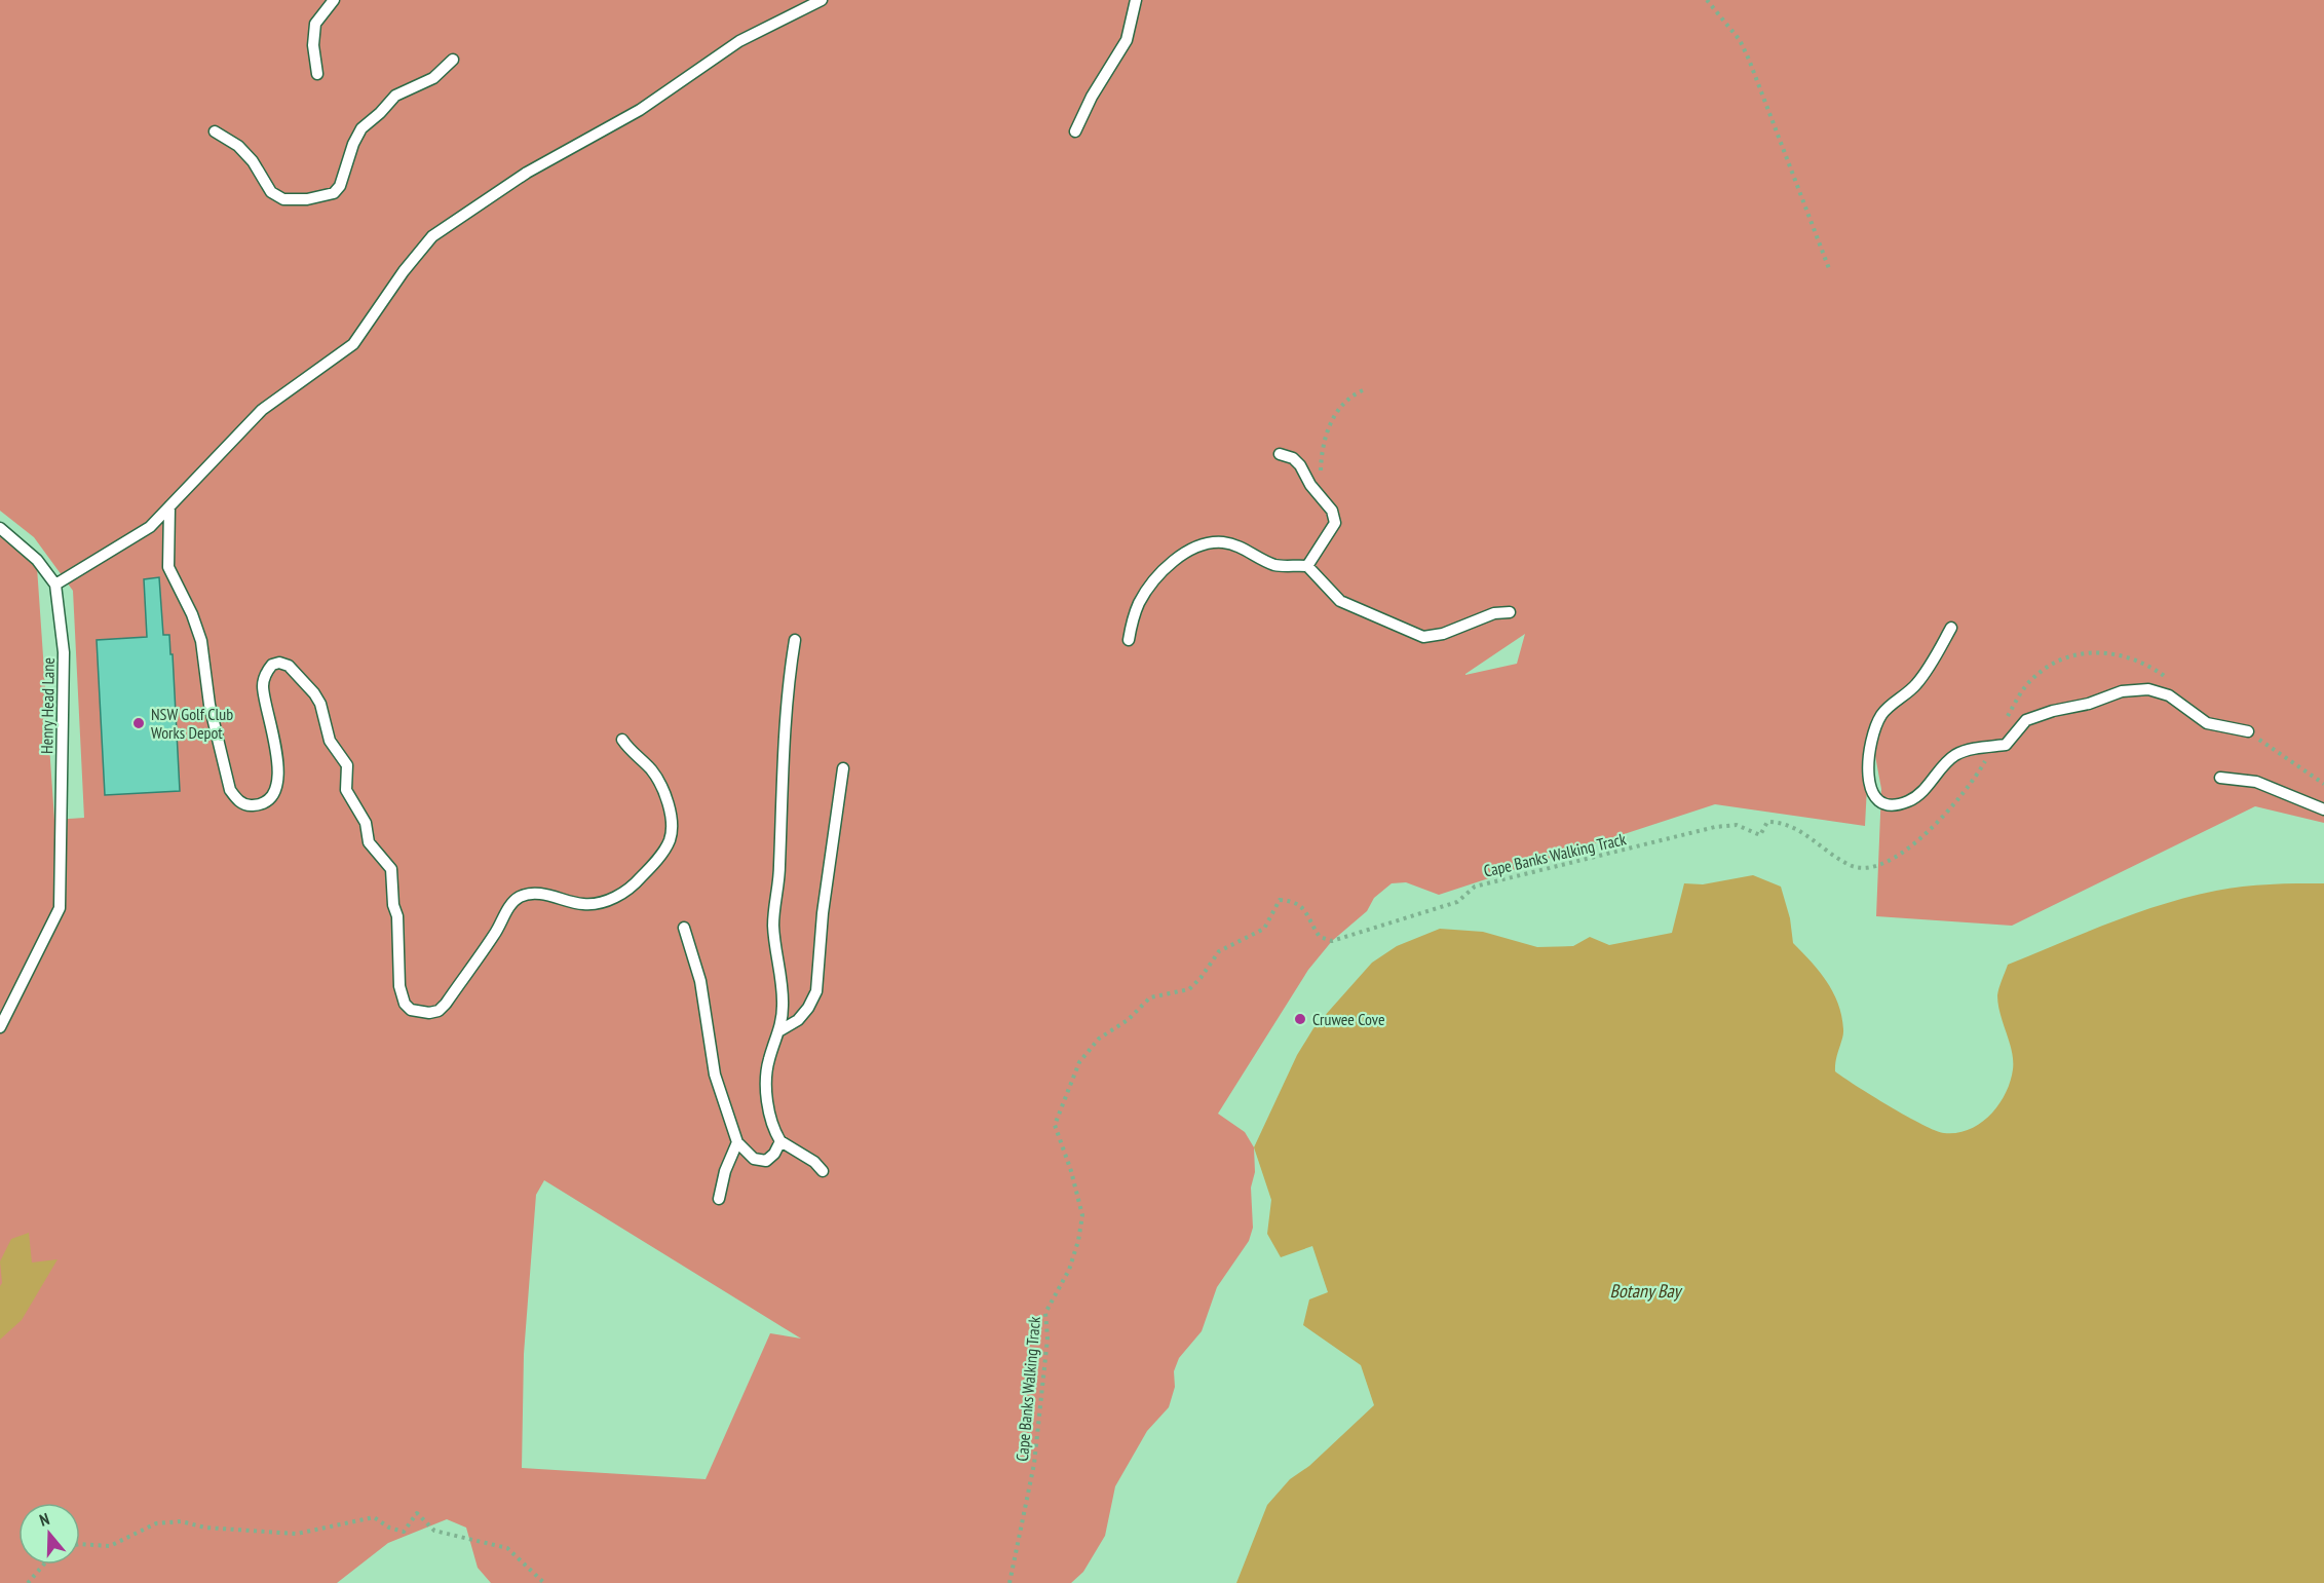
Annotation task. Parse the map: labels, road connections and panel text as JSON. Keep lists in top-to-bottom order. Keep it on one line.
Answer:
{"streets":{"lane":["Henry Head Lane"],"path":["Cape Banks Walking Track"]},"water":["Botany Bay"],"places":["NSW Golf Club Works Depot","Cruwee Cove"],"north":"top"}
